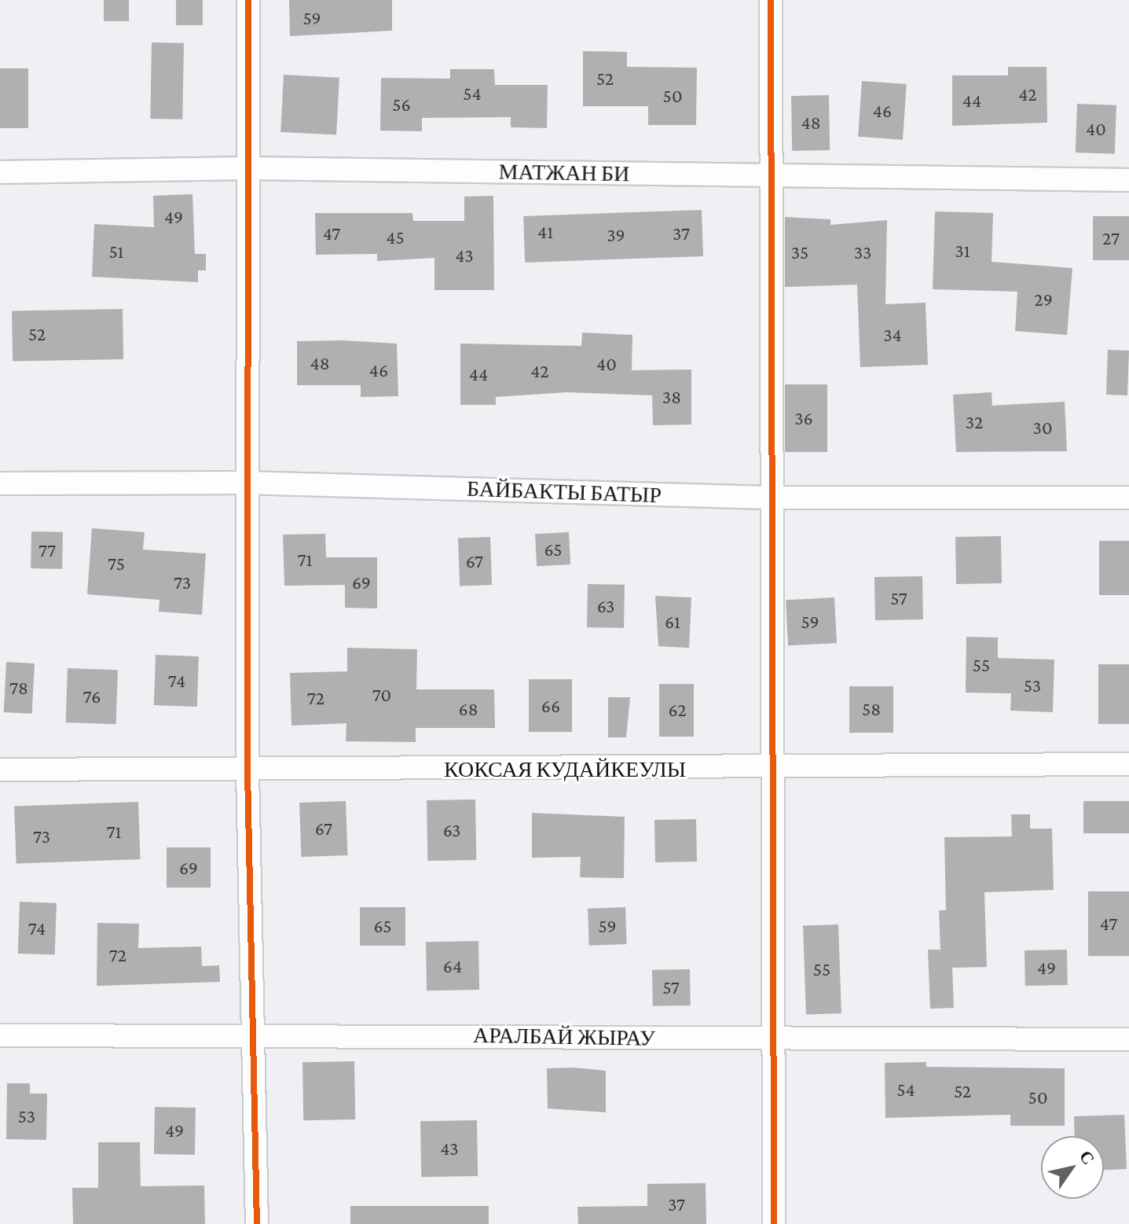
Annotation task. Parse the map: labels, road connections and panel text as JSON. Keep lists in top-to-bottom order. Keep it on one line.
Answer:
{"streets":{"street":["МАТЖАН БИ","БАЙБАКТЫ БАТЫР","КОКСАЯ КУДАЙКЕУЛЫ","АРАЛБАЙ ЖЫРАУ"]},"house_numbers":["59","52","54","42","50","44","56","46","48","40","49","41","47","37","39","45","27","31","51","35","33","43","29","52","34","48","40","46","42","44","38","36","32","30","65","77","71","67","75","73","69","57","63","61","59","55","74","53","78","70","76","72","66","68","58","62","67","63","71","73","69","47","65","59","74","72","64","49","55","57","54","52","50","53","49","43","37"],"north":"top right"}
